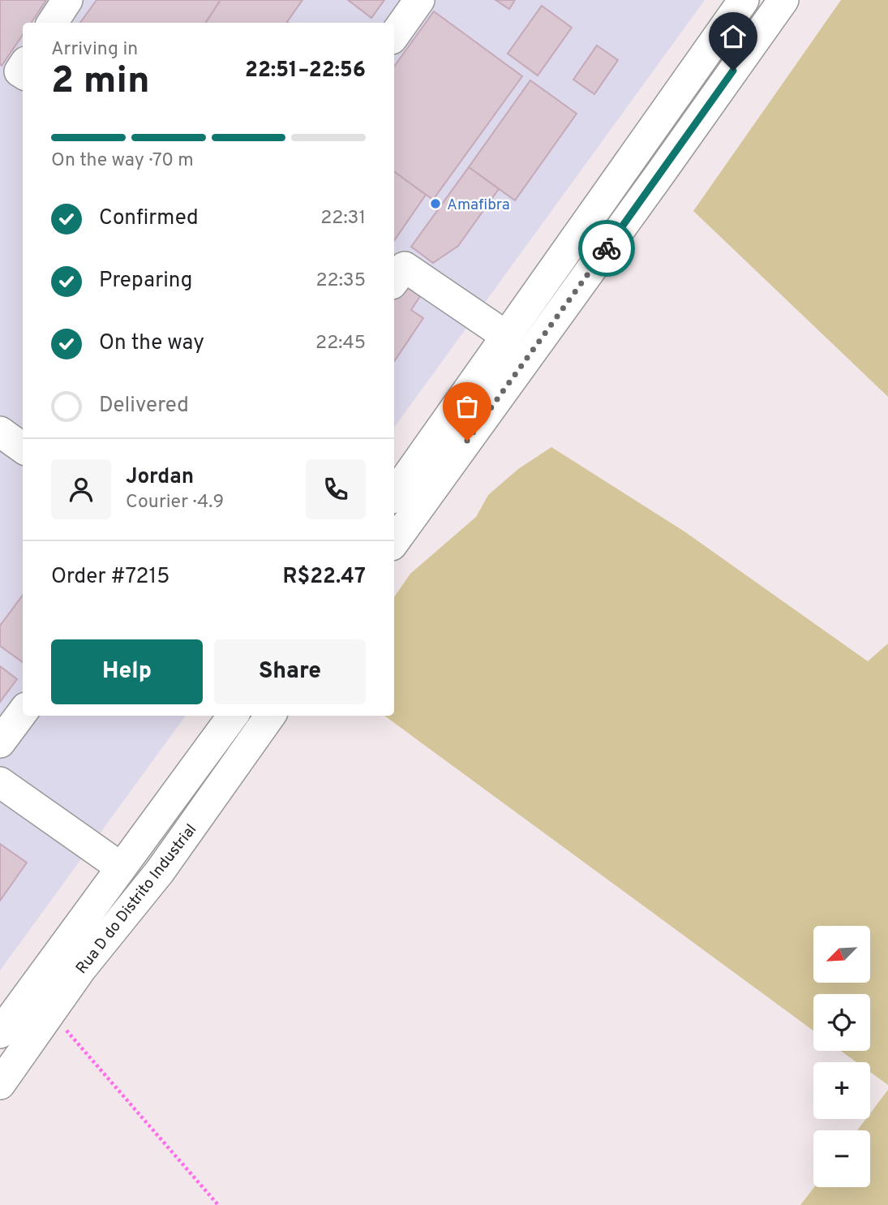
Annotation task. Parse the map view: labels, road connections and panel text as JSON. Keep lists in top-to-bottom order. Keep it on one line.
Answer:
{"streets":{"street":["Rua D do Distrito Industrial"]},"places":["Amafibra"],"north":"bottom left","page":{"heading":["2 min","Arriving in","22:51–22:56"],"panel":["Jordan","Courier · 4.9","Order #7215","R$22.47"],"bar":"On the way · 70 m","list":[["Confirmed","22:31"],["Preparing","22:35"],["On the way","22:45"],"Delivered"],"buttons":["Help","Share"],"map_buttons":["+","−"]}}
